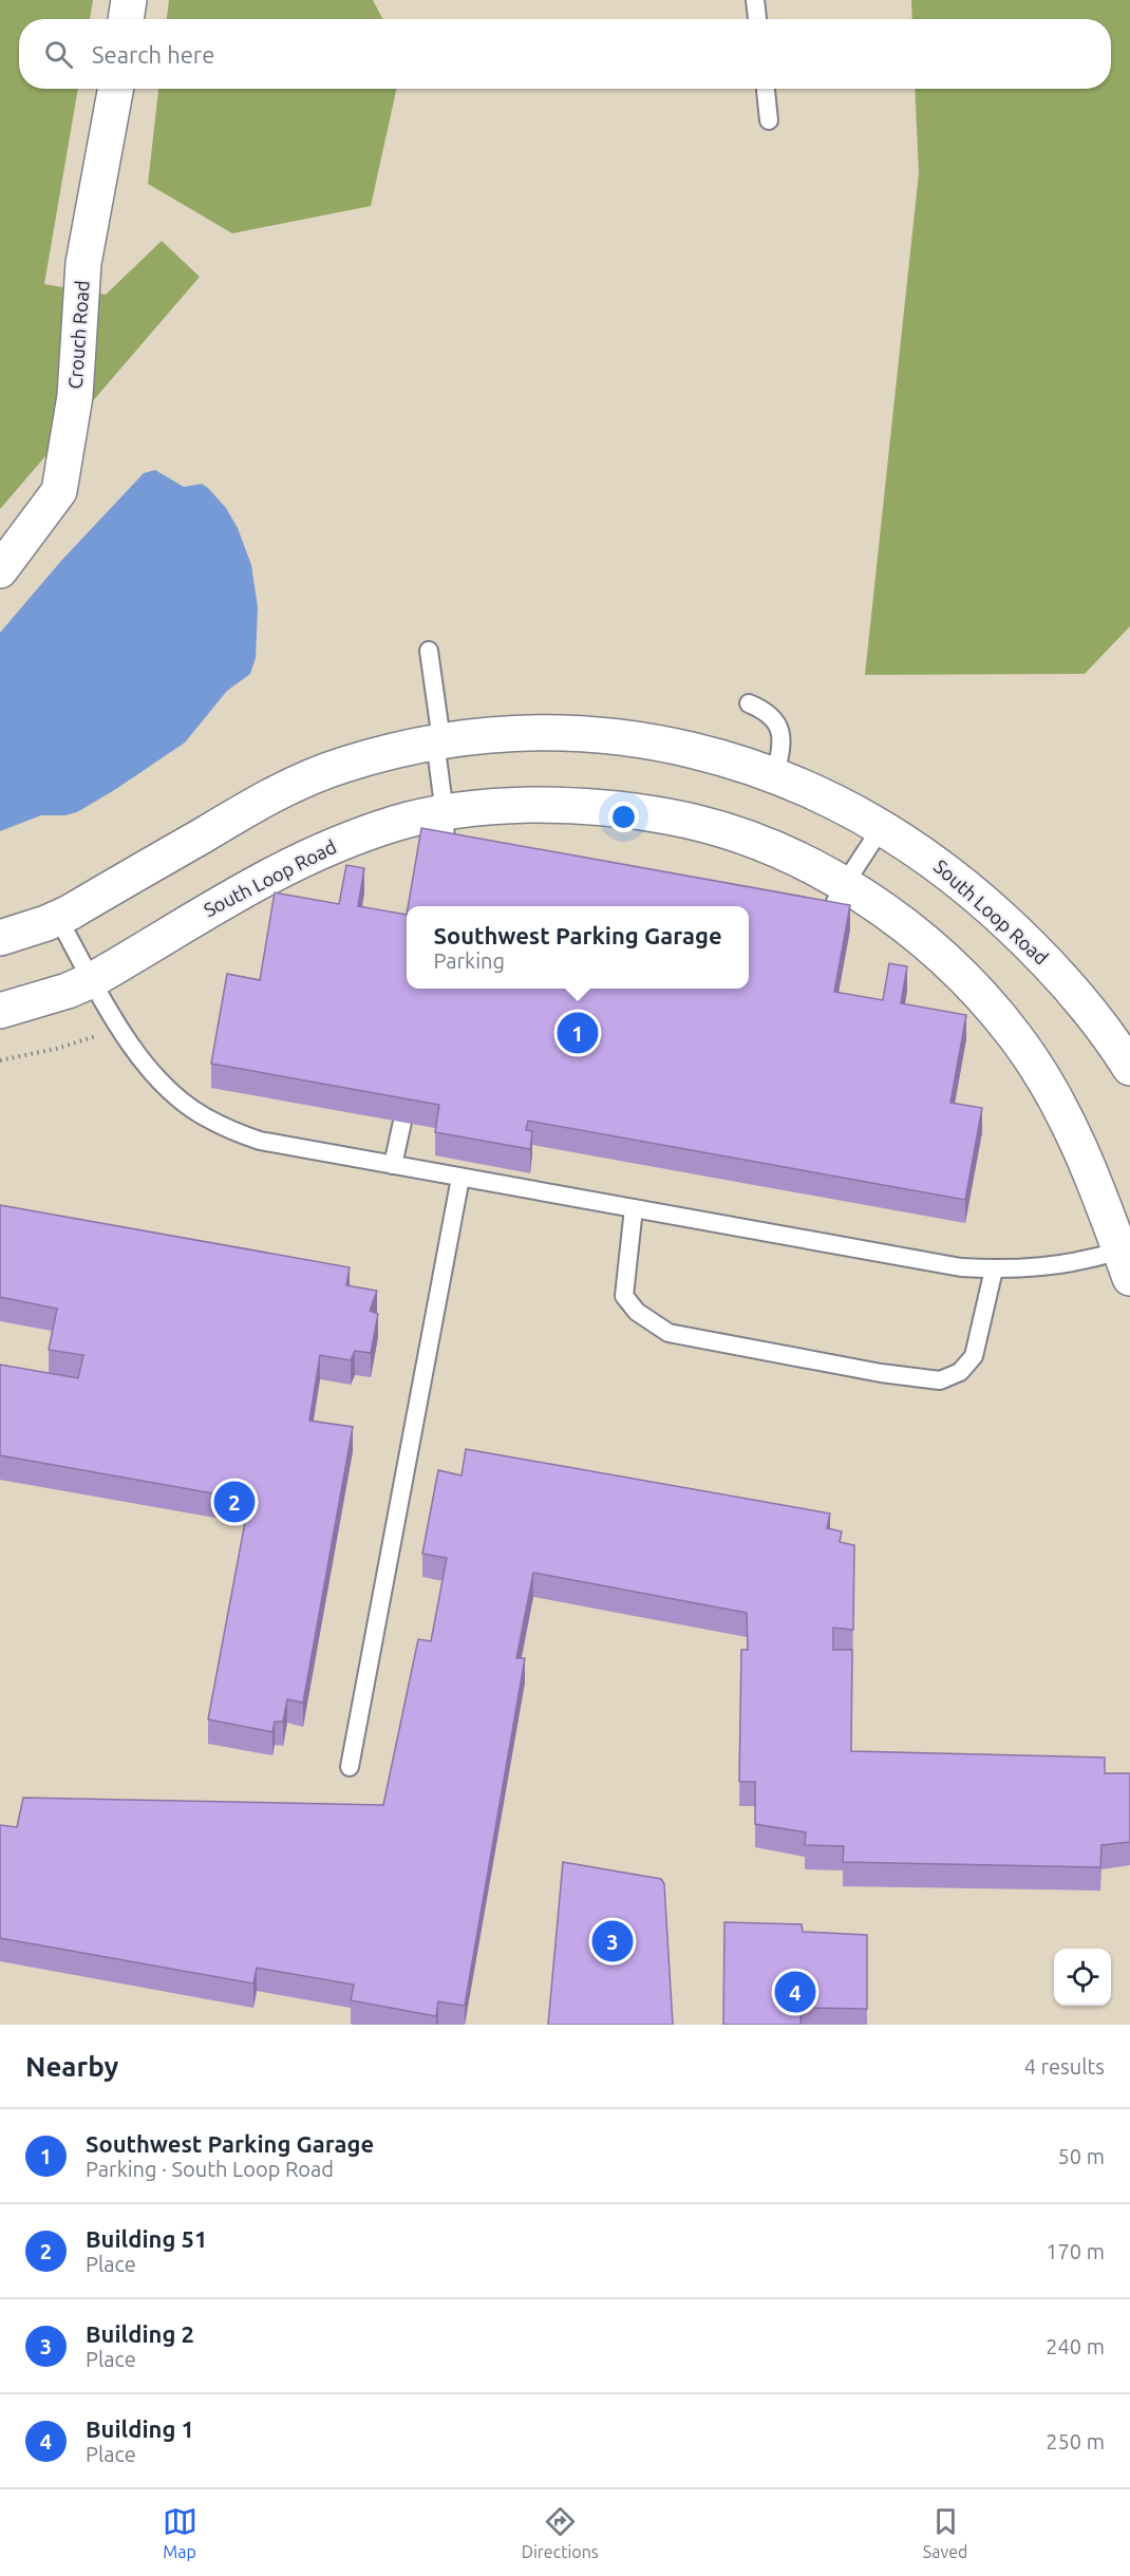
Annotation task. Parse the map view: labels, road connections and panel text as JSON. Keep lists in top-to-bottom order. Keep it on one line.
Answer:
{"streets":{"street":["Crouch Road","South Loop Road"]},"page":{"search":"Search here","popup":["Southwest Parking Garage","Parking"],"pins":["1","2","3","4"],"heading":["Nearby","4 results"],"list":[{"mark":"1","name":"Southwest Parking Garage","note":"Parking · South Loop Road","value":"50 m"},{"mark":"2","name":"Building 51","note":"Place","value":"170 m"},{"mark":"3","name":"Building 2","note":"Place","value":"240 m"},{"mark":"4","name":"Building 1","note":"Place","value":"250 m"}],"nav":["Map","Directions","Saved"]}}
